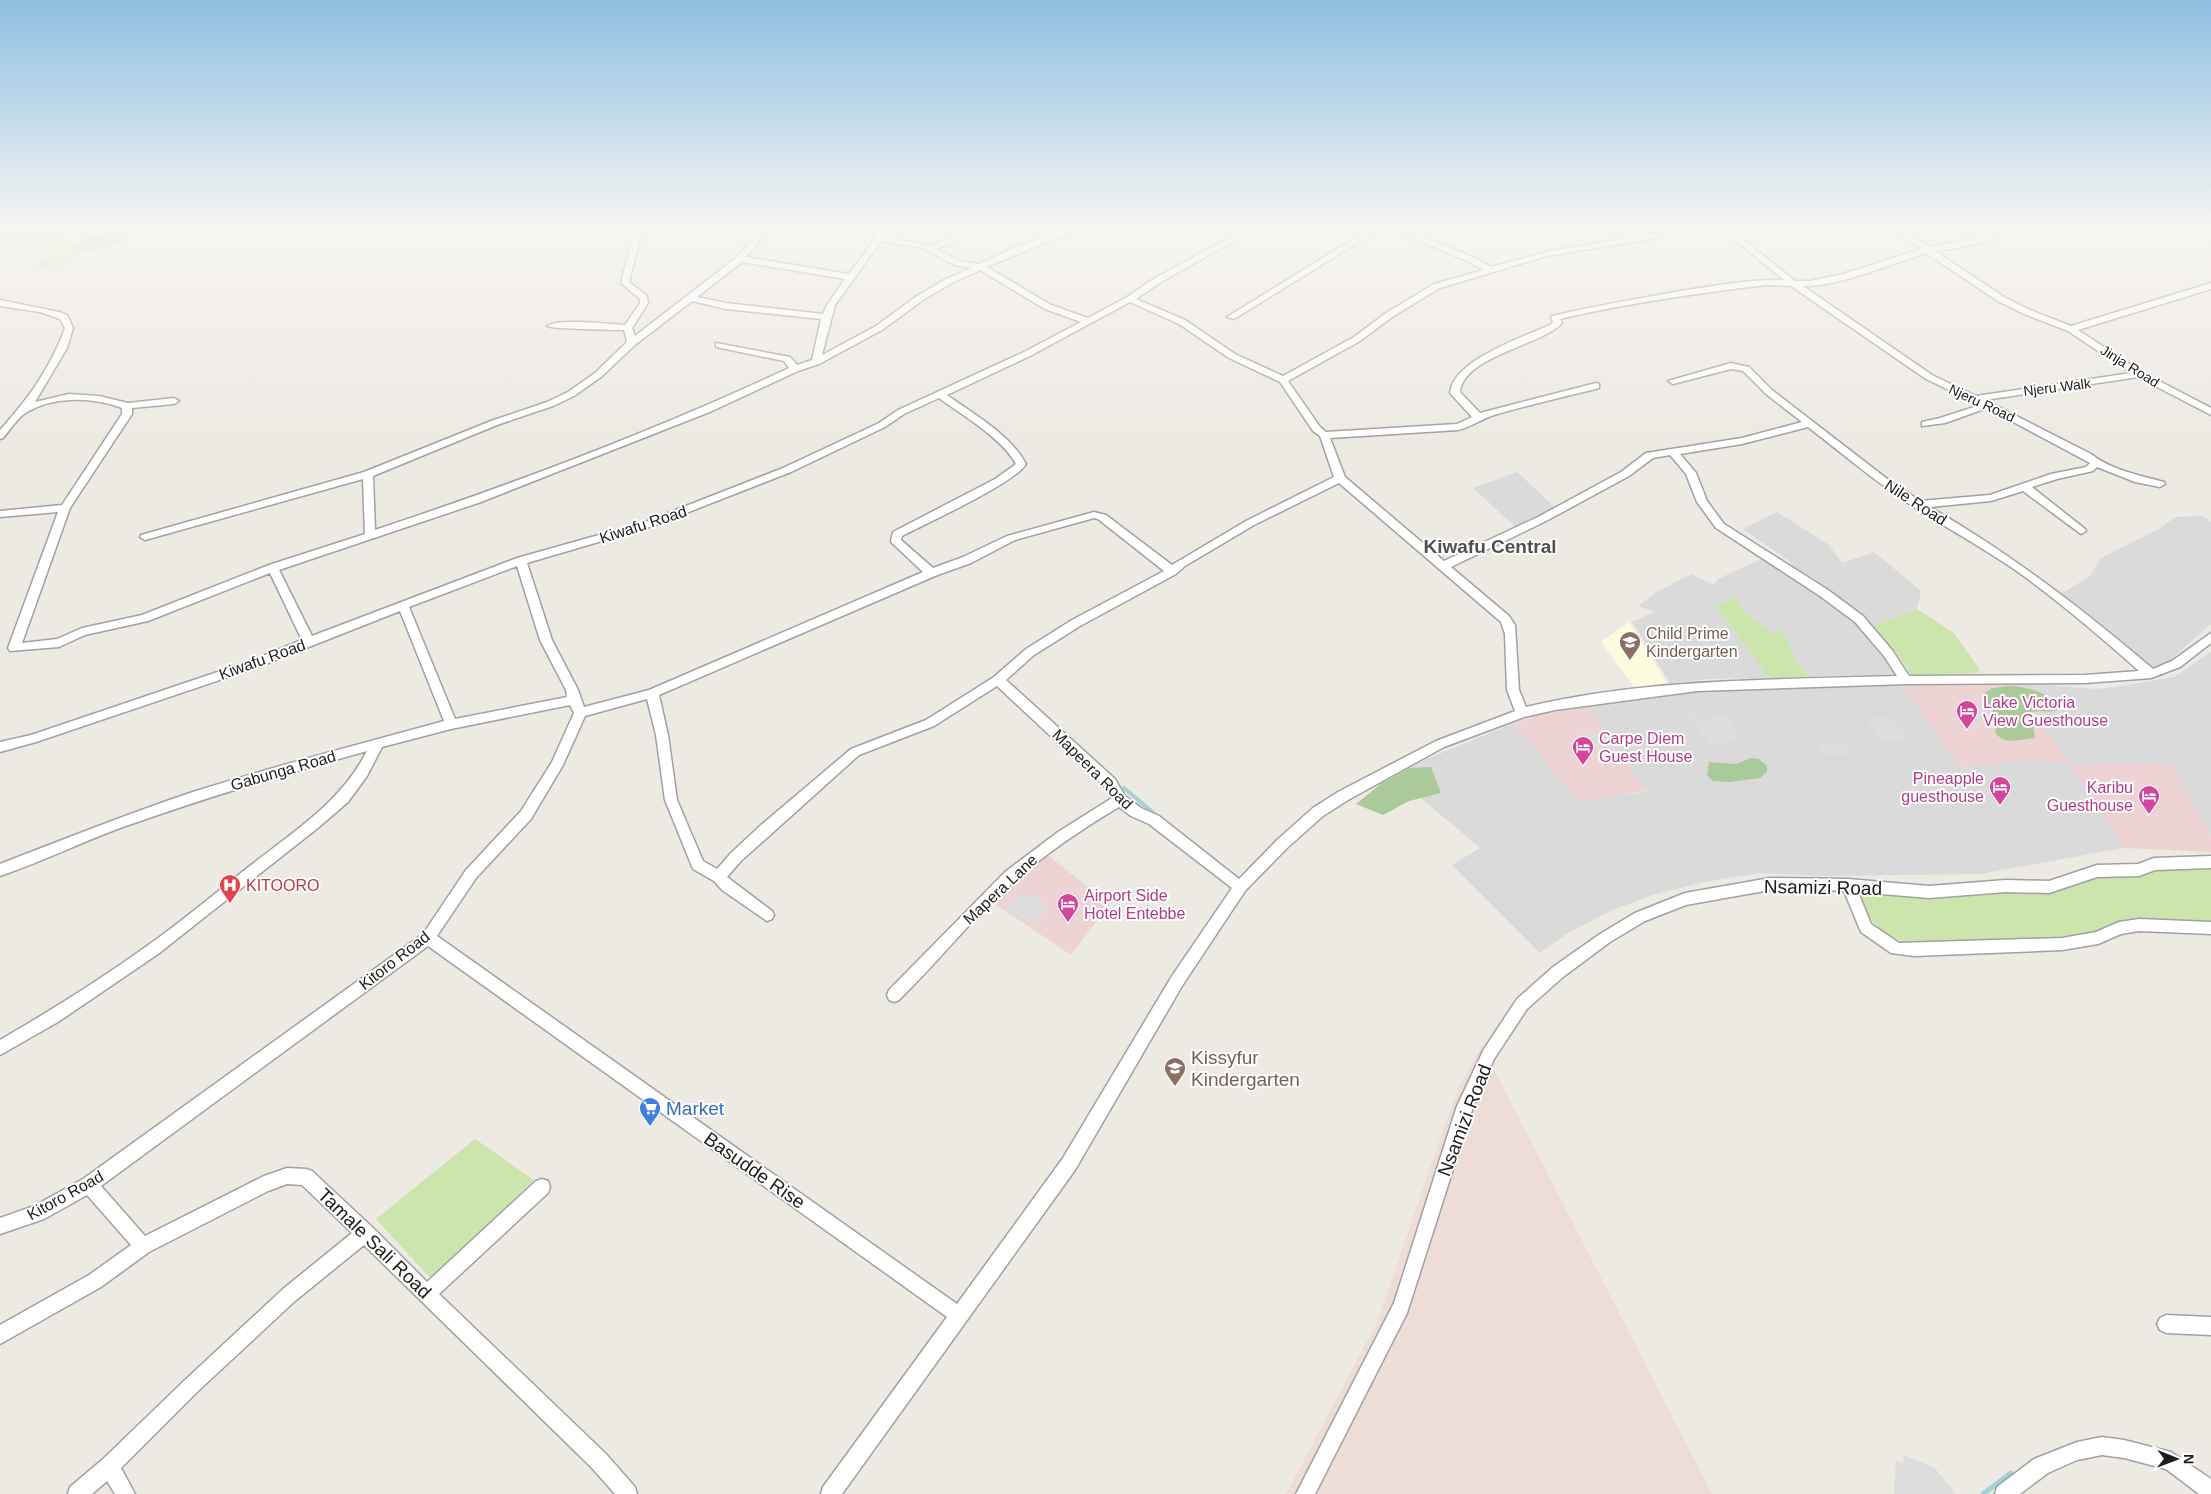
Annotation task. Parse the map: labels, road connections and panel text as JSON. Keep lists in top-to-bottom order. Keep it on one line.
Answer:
{"streets":{"street":["Jinja Road","Njeru Walk","Njeru Road","Nile Road","Kiwafu Road","Mapeera Road","Gabunga Road","Nsamizi Road","Mapera Lane","Kitoro Road","Basudde Rise","Tamale Sali Road"]},"crossings":[["Jinja Road","Njeru Walk"],["Njeru Walk","Njeru Road"],["Mapeera Road","Mapera Lane"],["Gabunga Road","Kitoro Road"],["Kitoro Road","Basudde Rise"]],"districts":["Kiwafu Central"],"places":{"school or university":["Child Prime Kindergarten","Kissyfur Kindergarten"],"hotel":["Lake Victoria View Guesthouse","Carpe Diem Guest House","Pineapple guesthouse","Karibu Guesthouse","Airport Side Hotel Entebbe"],"hospital":["KITOORO"],"supermarket":["Market"]},"north":"right"}
